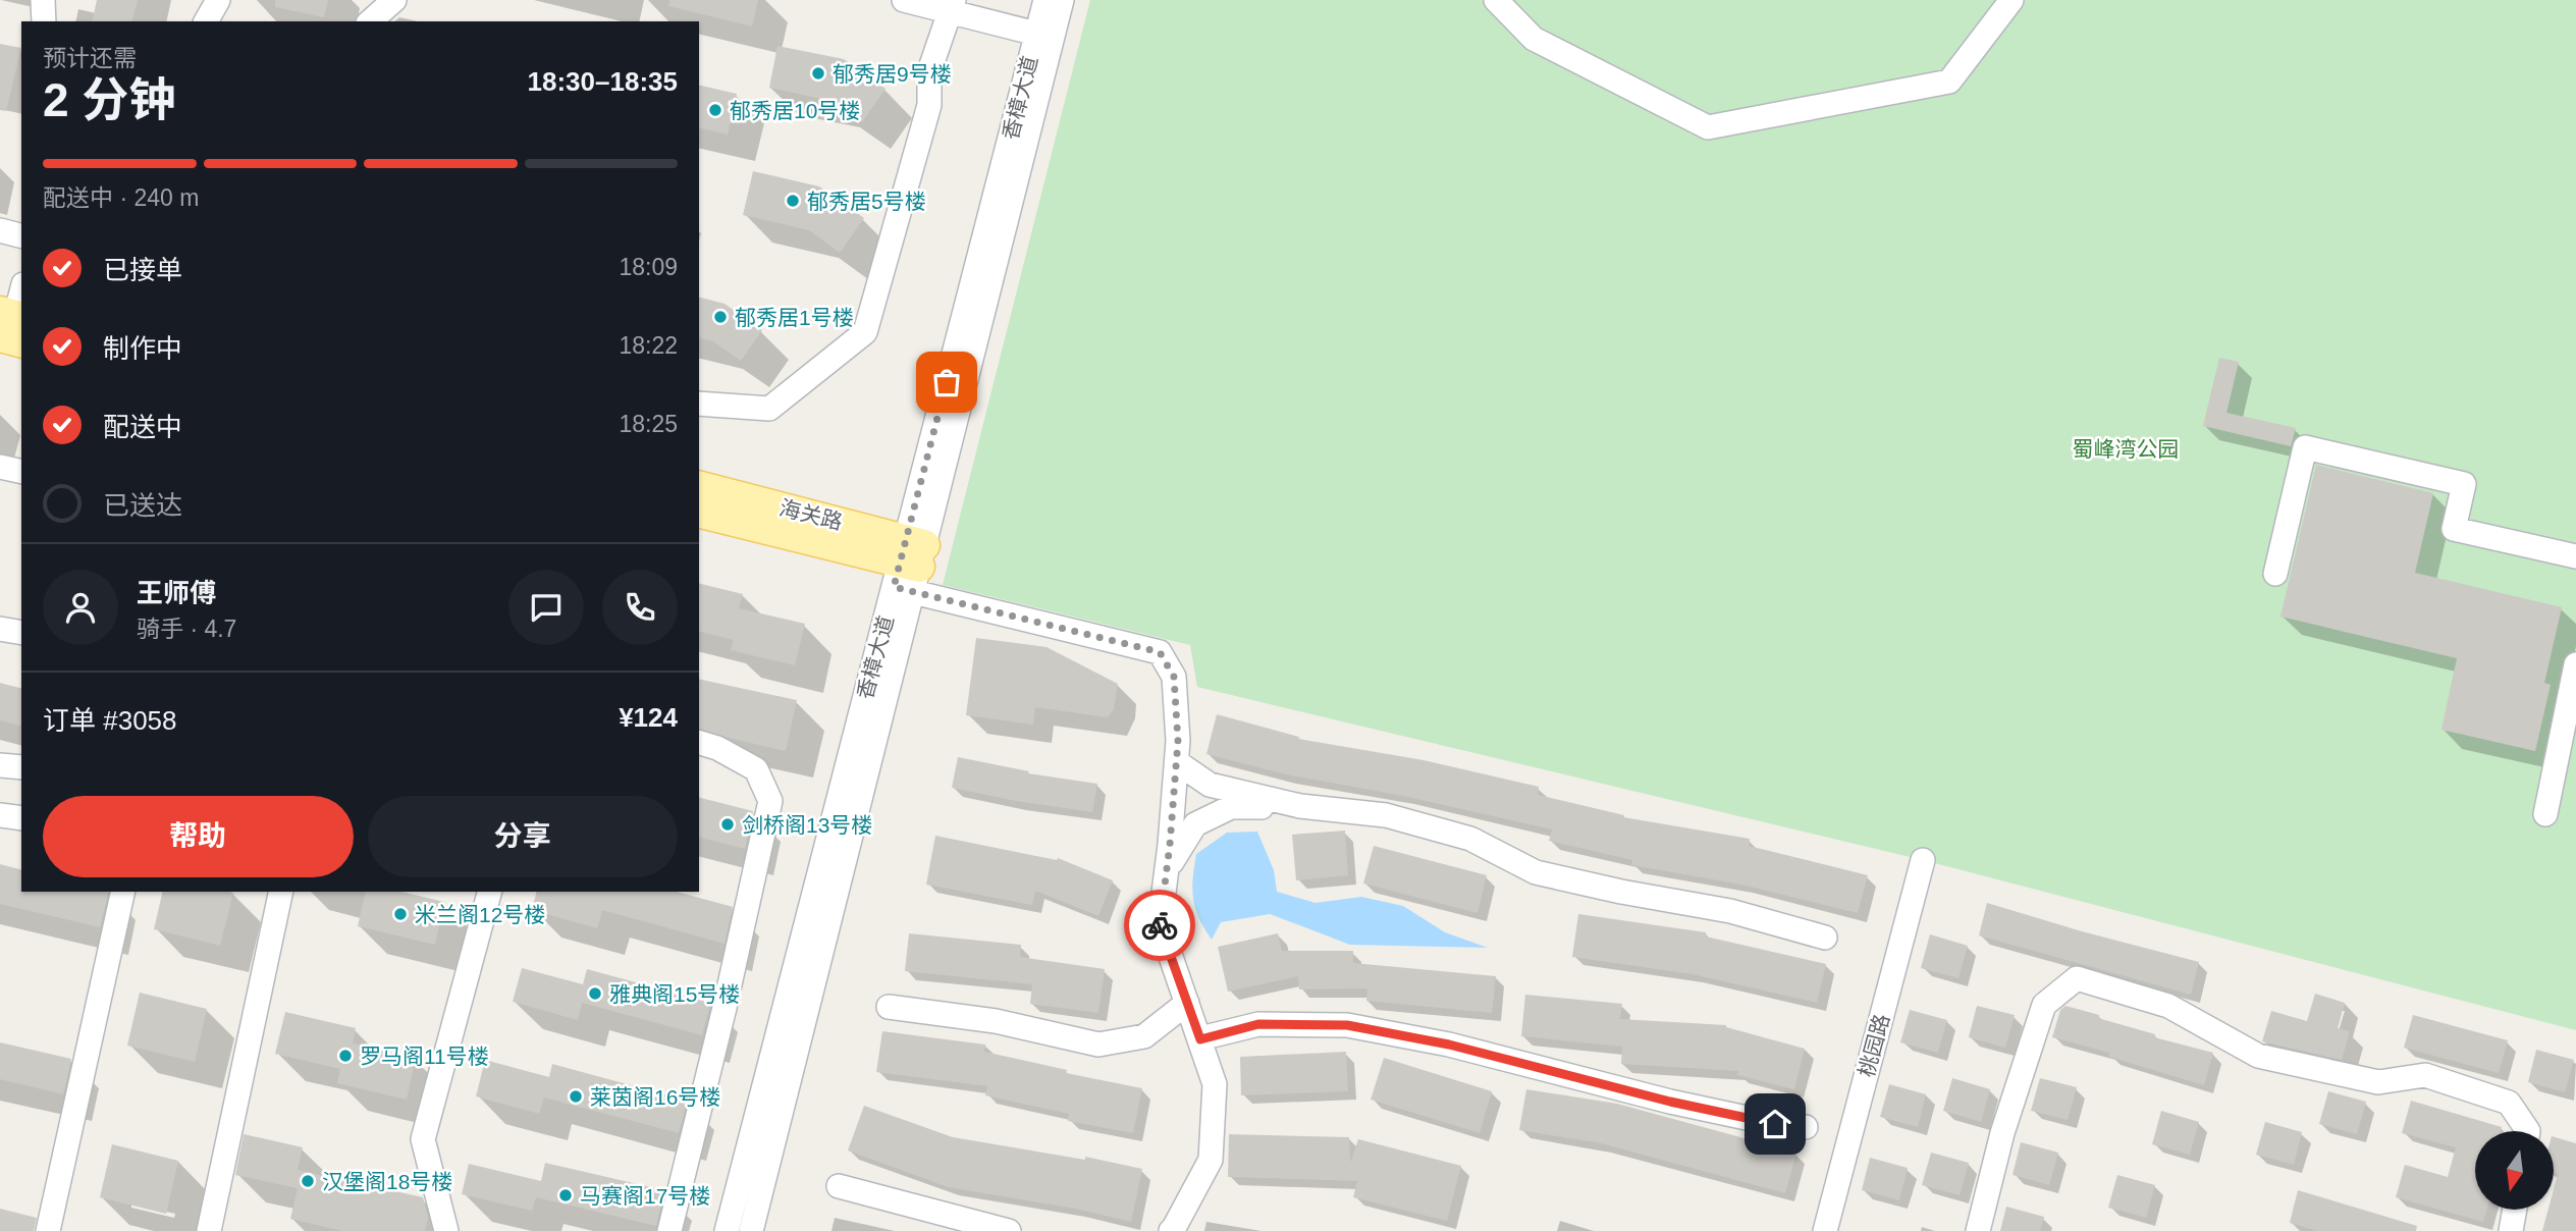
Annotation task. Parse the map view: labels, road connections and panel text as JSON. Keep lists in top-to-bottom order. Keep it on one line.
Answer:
{"streets":{"main road":["海关路"],"street":["香樟大道","桃园路"]},"crossings":[["香樟大道","海关路"]],"parks":["蜀峰湾公园"],"places":["郁秀居9号楼","郁秀居10号楼","郁秀居5号楼","郁秀居1号楼","剑桥阁13号楼","米兰阁12号楼","雅典阁15号楼","罗马阁11号楼","莱茵阁16号楼","汉堡阁18号楼","马赛阁17号楼"],"north":"bottom","page":{"heading":["2 分钟","预计还需","18:30–18:35"],"panel":["王师傅","骑手 · 4.7","订单 #3058","¥124"],"bar":"配送中 · 240 m","list":[["已接单","18:09"],["制作中","18:22"],["配送中","18:25"],"已送达"],"buttons":["帮助","分享"]}}
